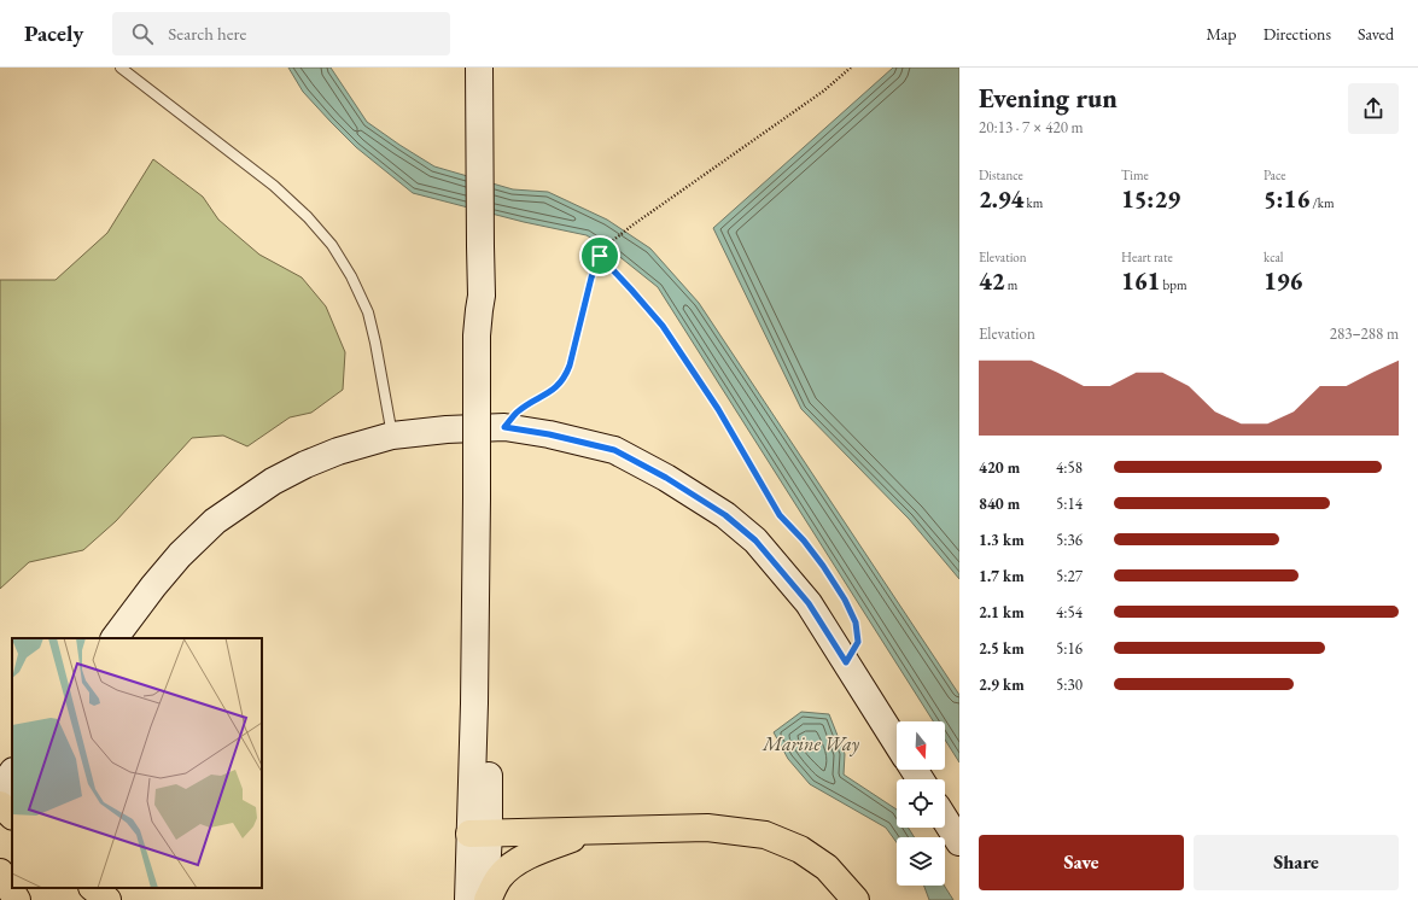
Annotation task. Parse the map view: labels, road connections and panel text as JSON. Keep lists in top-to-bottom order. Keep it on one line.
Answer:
{"water":["Marine Way"],"north":"bottom","page":{"header":"Pacely","search":"Search here","nav":["Map","Directions","Saved"],"heading":["Evening run","20:13 · 7 × 420 m"],"stats":[["Distance","2.94 km"],["Time","15:29"],["Pace","5:16 /km"],["Elevation","42 m"],["Heart rate","161 bpm"],["kcal","196"]],"chart":["Elevation","283–288 m"],"list":[{"name":"420 m","note":"4:58"},{"name":"840 m","note":"5:14"},{"name":"1.3 km","note":"5:36"},{"name":"1.7 km","note":"5:27"},{"name":"2.1 km","note":"4:54"},{"name":"2.5 km","note":"5:16"},{"name":"2.9 km","note":"5:30"}],"buttons":["Save","Share"]}}
